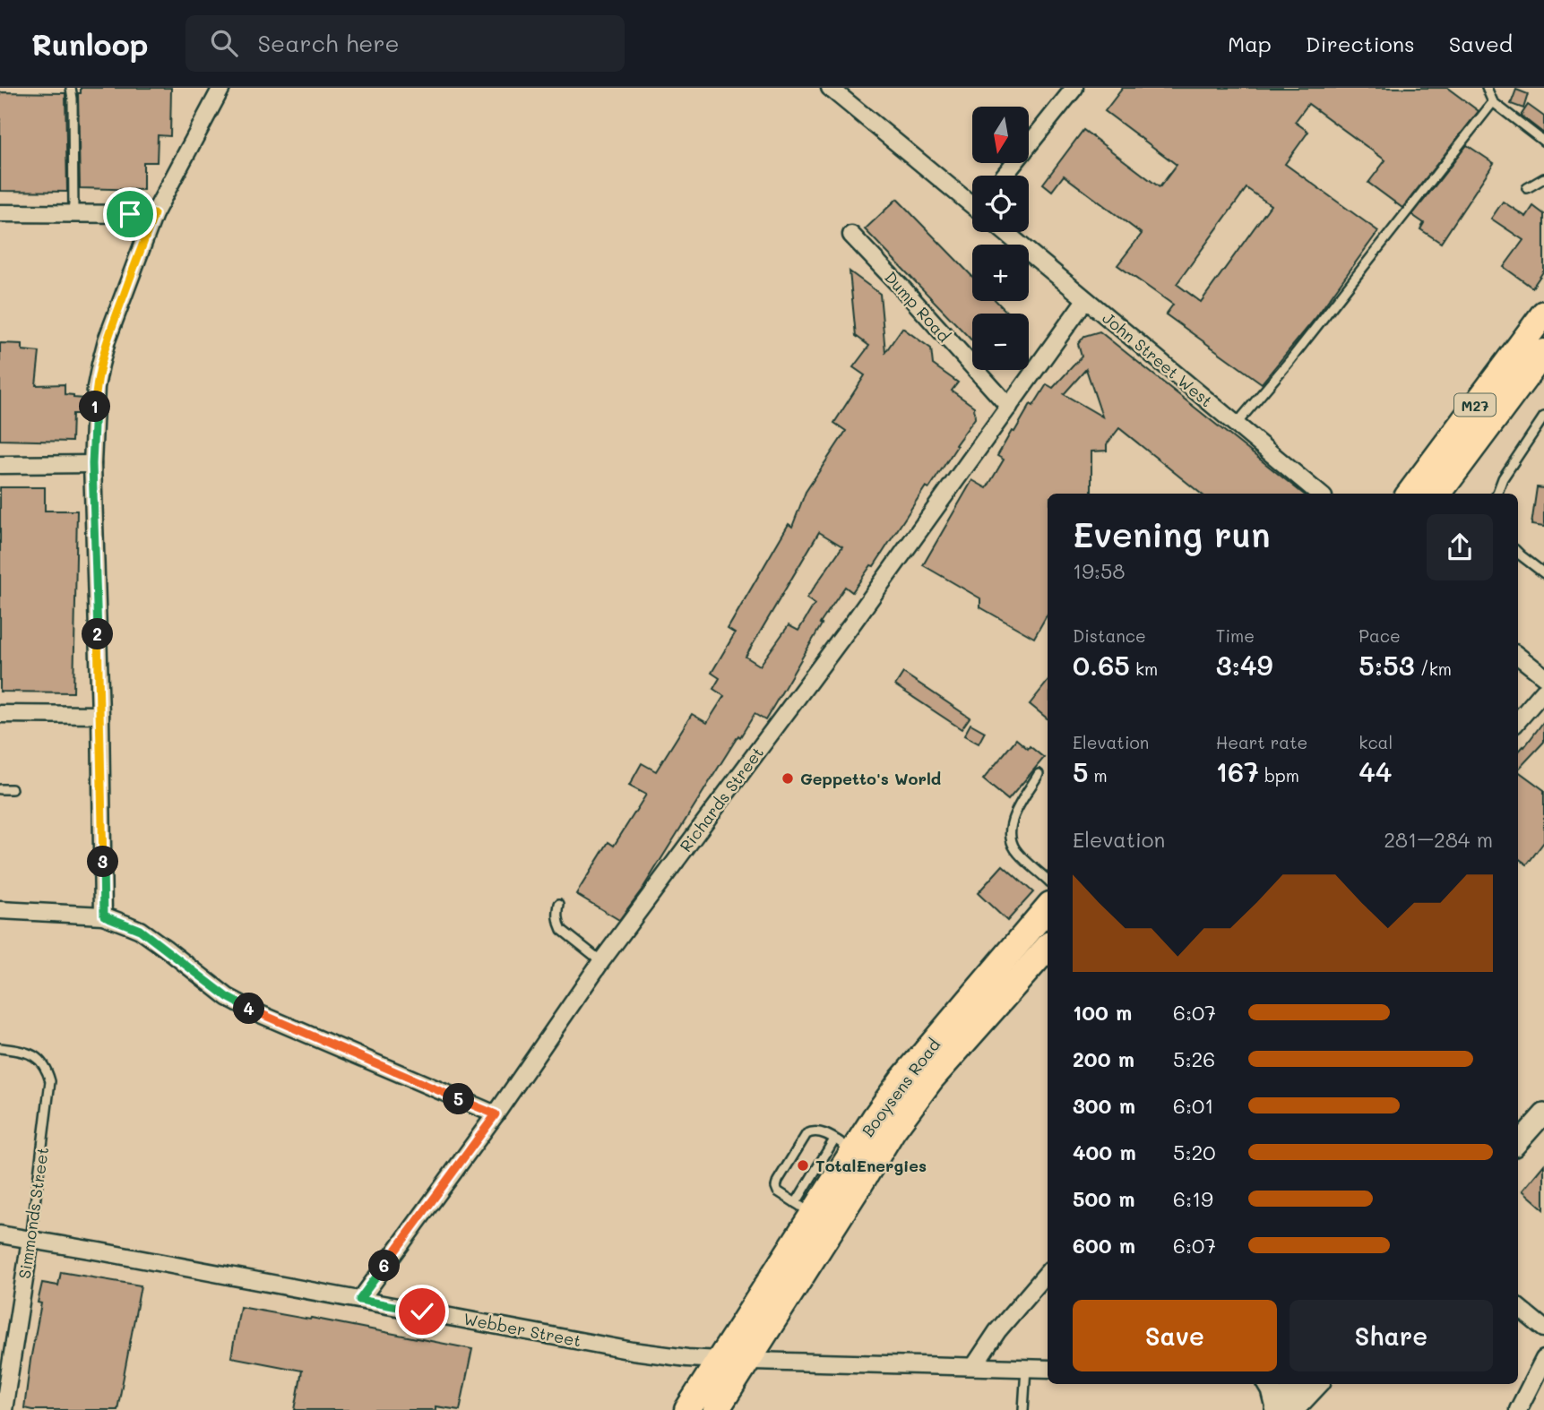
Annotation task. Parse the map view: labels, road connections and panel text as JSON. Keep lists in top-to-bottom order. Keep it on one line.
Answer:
{"streets":{"main road":["M27","Booysens Road"],"street":["Dump Road","John Street West","Richards Street","Simmonds Street","Webber Street"]},"crossings":[["Dump Road","Richards Street"],["John Street West","Richards Street"],["Richards Street","Webber Street"],["Booysens Road","Webber Street"],["Simmonds Street","Webber Street"]],"places":["Geppetto's World","TotalEnergies"],"north":"bottom","page":{"header":"Runloop","search":"Search here","nav":["Map","Directions","Saved"],"map_buttons":["+","−"],"pins":["1","2","3","4","5","6"],"heading":["Evening run","19:58"],"stats":[["Distance","0.65 km"],["Time","3:49"],["Pace","5:53 /km"],["Elevation","5 m"],["Heart rate","167 bpm"],["kcal","44"]],"chart":["Elevation","281–284 m"],"list":[{"name":"100 m","note":"6:07"},{"name":"200 m","note":"5:26"},{"name":"300 m","note":"6:01"},{"name":"400 m","note":"5:20"},{"name":"500 m","note":"6:19"},{"name":"600 m","note":"6:07"}],"buttons":["Save","Share"]}}
